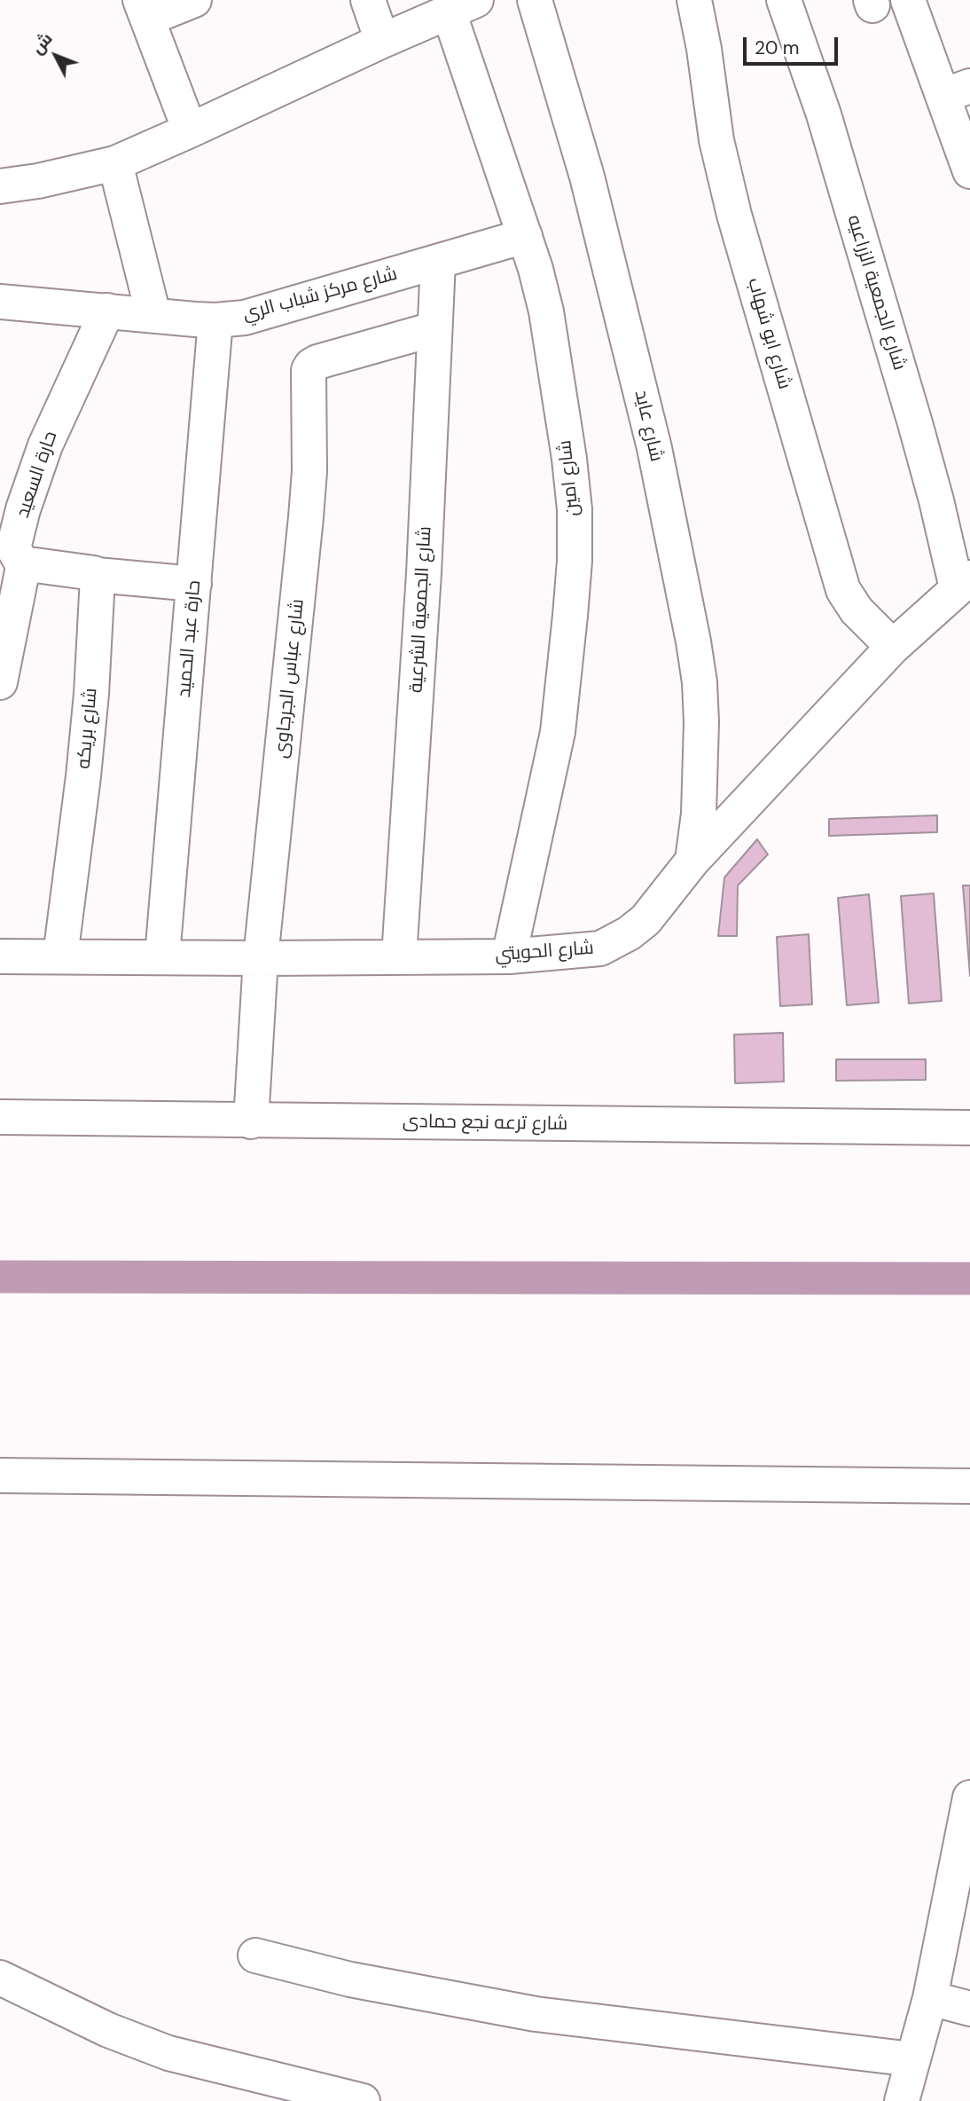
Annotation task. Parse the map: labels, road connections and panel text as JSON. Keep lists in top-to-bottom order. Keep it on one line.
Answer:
{"streets":{"street":["شارع الجمعية الزراعيه","شارع مركز شباب الري","شارع ابو شهاب","شارع عايد","حارة السعيد","شارع امين","شارع الجمعية الشرعية","حارة عبد الحميد","شارع عباس الجرجاوى","شارع بريكه","شارع الحويتي","شارع ترعه نجع حمادى"]},"crossings":[["شارع الجمعية الزراعيه","شارع الحويتي"],["شارع مركز شباب الري","حارة السعيد"],["شارع مركز شباب الري","شارع امين"],["شارع مركز شباب الري","شارع الجمعية الشرعية"],["شارع مركز شباب الري","حارة عبد الحميد"],["شارع ابو شهاب","شارع الحويتي"],["شارع عايد","شارع الحويتي"],["شارع امين","شارع الحويتي"],["شارع الجمعية الشرعية","شارع عباس الجرجاوى"],["شارع الجمعية الشرعية","شارع الحويتي"],["حارة عبد الحميد","شارع الحويتي"],["شارع عباس الجرجاوى","شارع الحويتي"],["شارع عباس الجرجاوى","شارع ترعه نجع حمادى"],["شارع بريكه","شارع الحويتي"]],"scale_bar":"20 m","north":"top left"}
